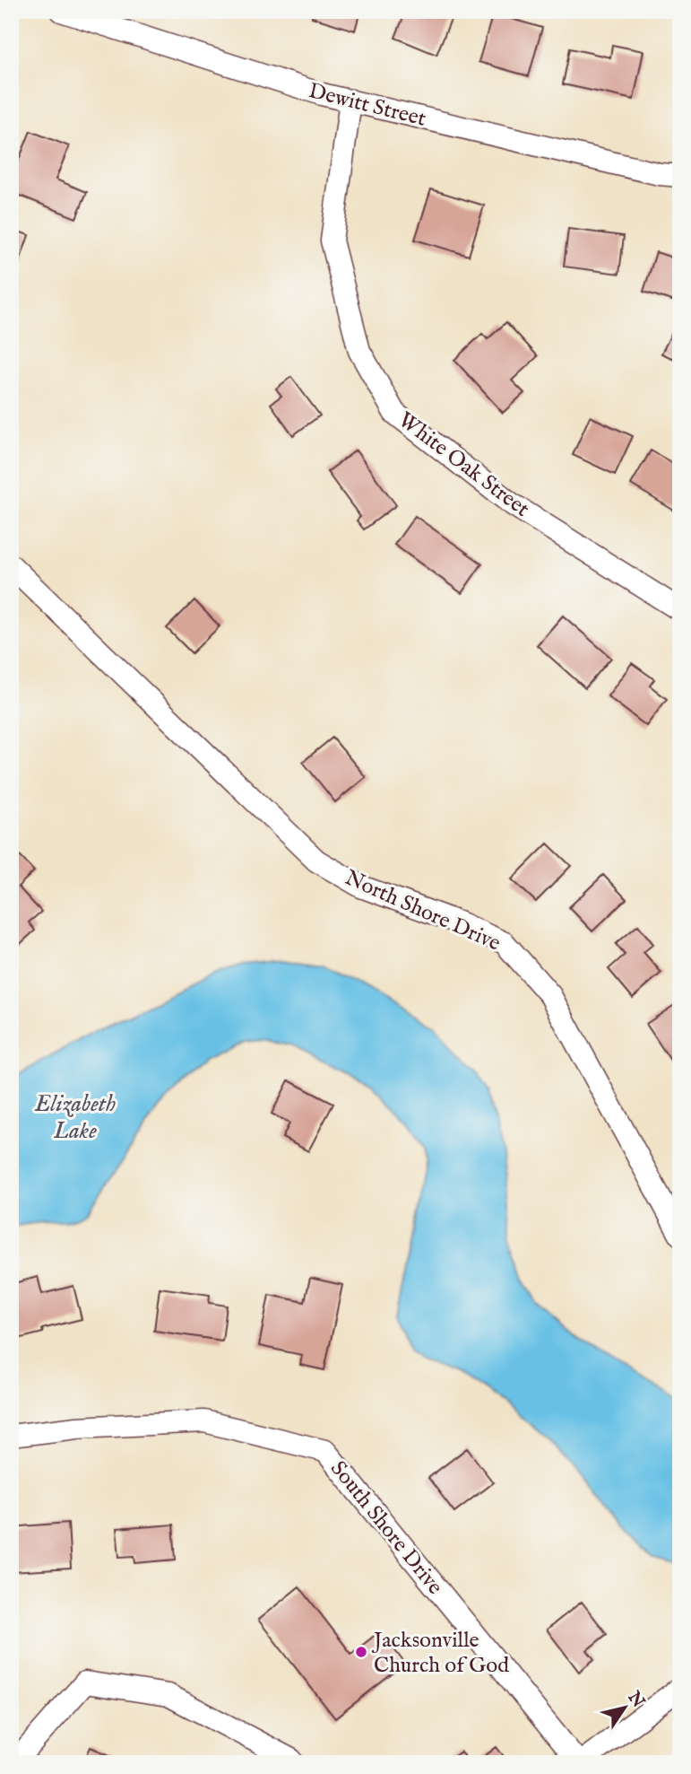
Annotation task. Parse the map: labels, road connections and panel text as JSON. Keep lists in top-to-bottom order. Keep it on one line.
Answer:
{"streets":{"street":["Dewitt Street","White Oak Street","North Shore Drive","South Shore Drive"]},"crossings":[["Dewitt Street","White Oak Street"]],"water":["Elizabeth Lake"],"places":["Jacksonville Church of God"],"north":"top right"}
